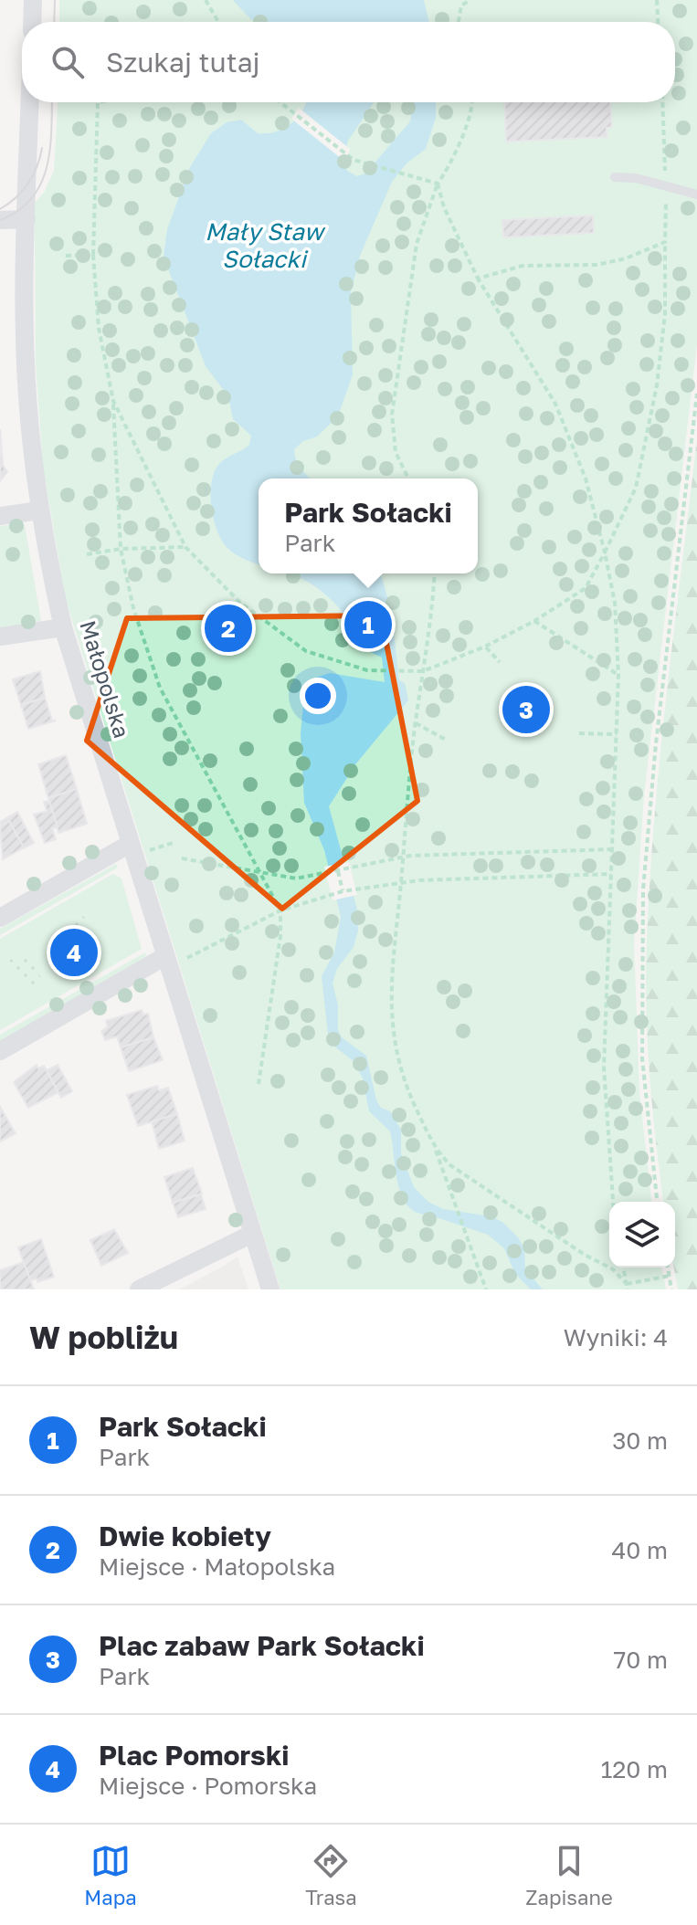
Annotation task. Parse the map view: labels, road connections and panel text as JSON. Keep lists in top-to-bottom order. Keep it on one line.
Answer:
{"streets":{"street":["Małopolska"]},"water":["Mały Staw Sołacki"],"page":{"search":"Szukaj tutaj","popup":["Park Sołacki","Park"],"pins":["1","2","3","4"],"heading":["W pobliżu","Wyniki: 4"],"list":[{"mark":"1","name":"Park Sołacki","note":"Park","value":"30 m"},{"mark":"2","name":"Dwie kobiety","note":"Miejsce · Małopolska","value":"40 m"},{"mark":"3","name":"Plac zabaw Park Sołacki","note":"Park","value":"70 m"},{"mark":"4","name":"Plac Pomorski","note":"Miejsce · Pomorska","value":"120 m"}],"nav":["Mapa","Trasa","Zapisane"]}}
